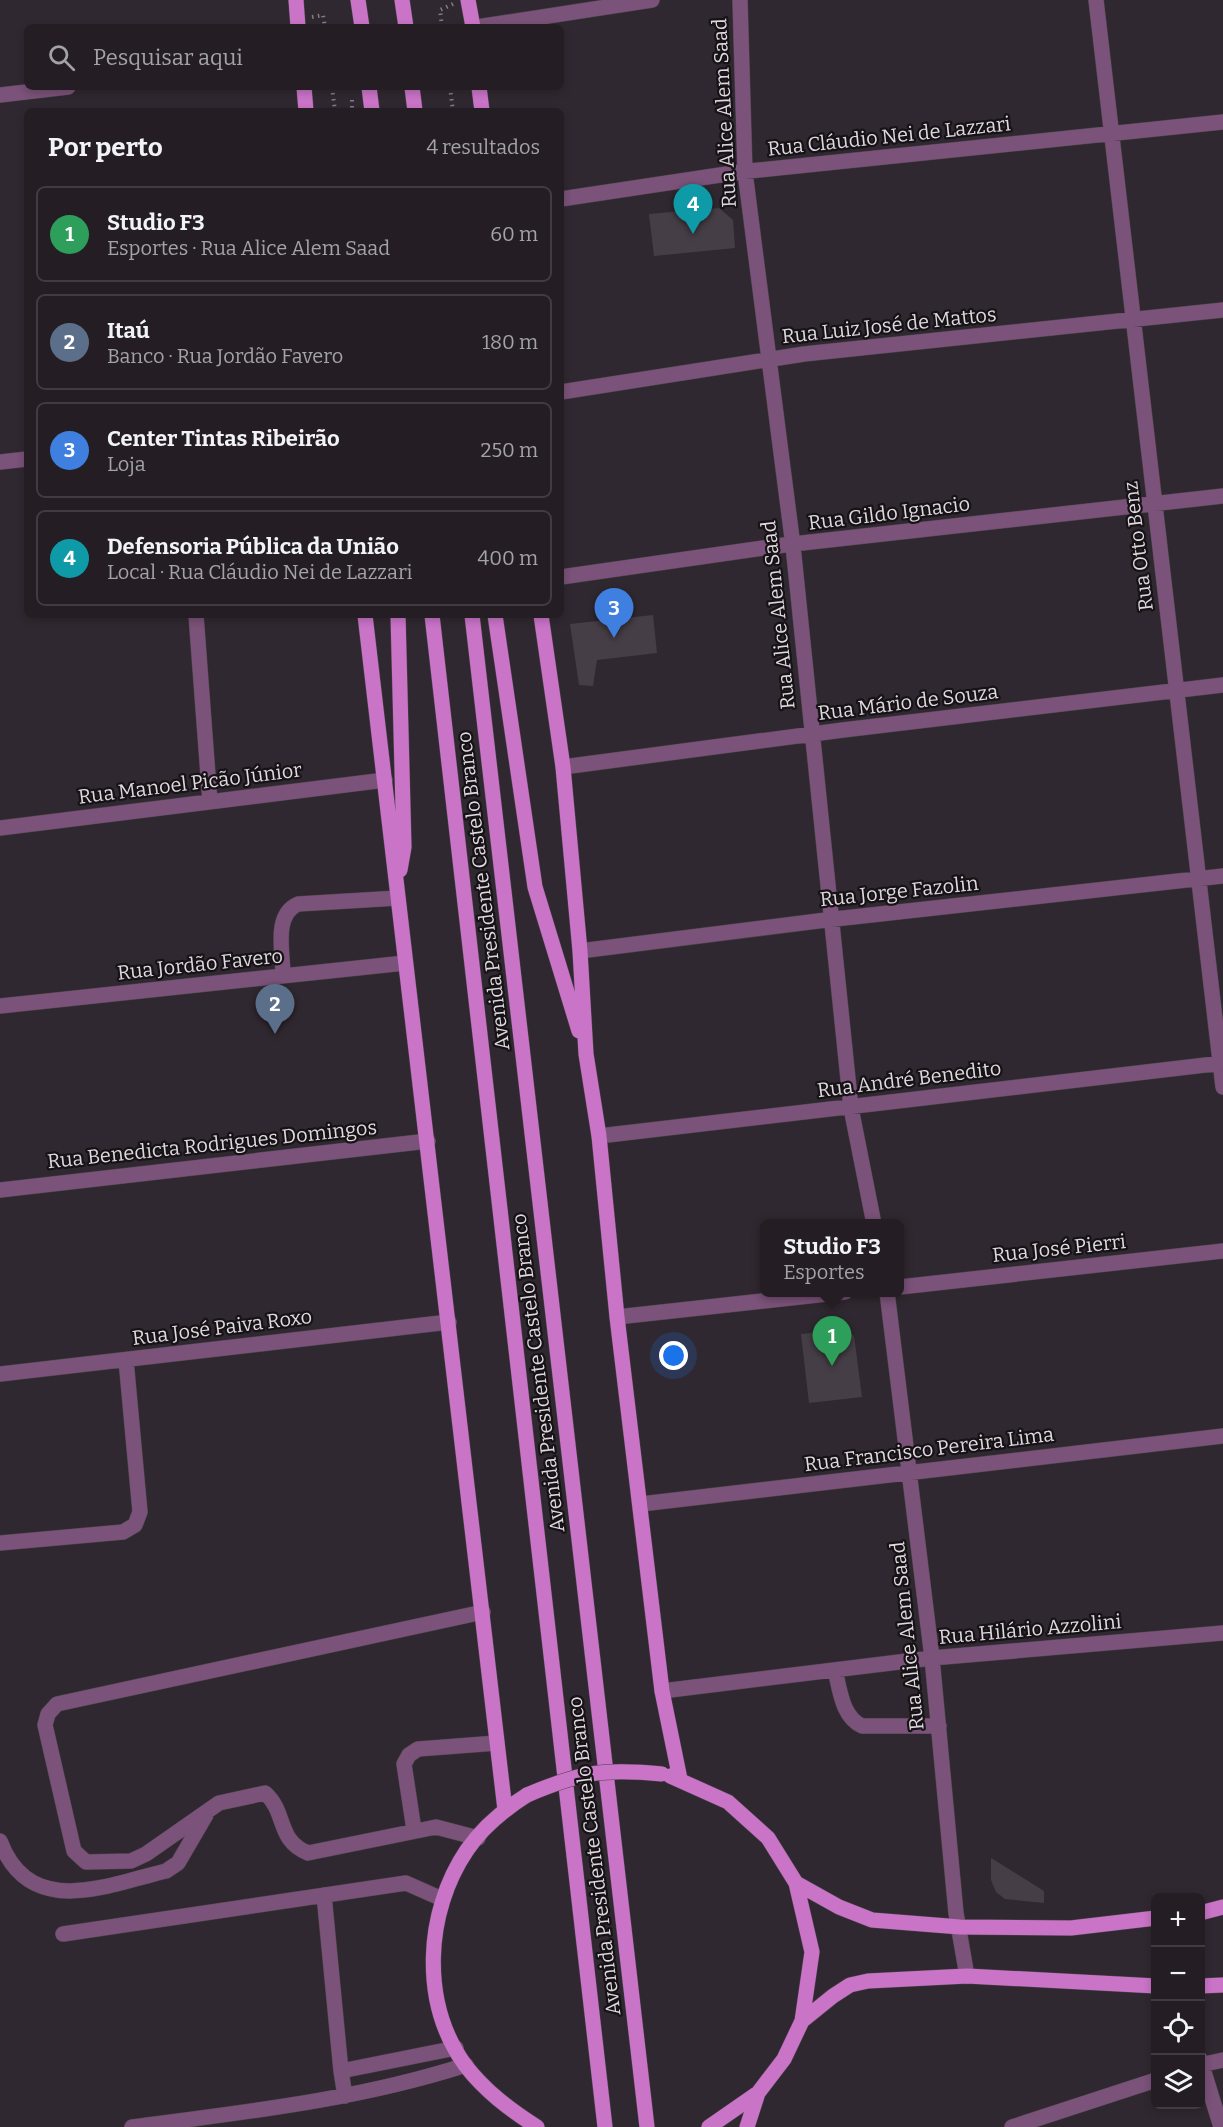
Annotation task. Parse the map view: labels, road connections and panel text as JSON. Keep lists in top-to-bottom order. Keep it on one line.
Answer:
{"streets":{"main road":["Avenida Presidente Castelo Branco"],"street":["Rua Alice Alem Saad","Rua Cláudio Nei de Lazzari","Rua Luiz José de Mattos","Rua Gildo Ignacio","Rua Otto Benz","Rua Mário de Souza","Rua Manoel Picão Júnior","Rua Jorge Fazolin","Rua Jordão Favero","Rua André Benedito","Rua Benedicta Rodrigues Domingos","Rua José Pierri","Rua José Paiva Roxo","Rua Francisco Pereira Lima","Rua Hilário Azzolini"]},"crossings":[["Rua Alice Alem Saad","Rua Cláudio Nei de Lazzari"],["Rua Alice Alem Saad","Rua Luiz José de Mattos"],["Rua Alice Alem Saad","Rua Gildo Ignacio"],["Rua Alice Alem Saad","Rua Mário de Souza"],["Rua Alice Alem Saad","Rua Jorge Fazolin"],["Rua Alice Alem Saad","Rua André Benedito"],["Rua Alice Alem Saad","Rua Francisco Pereira Lima"],["Rua Alice Alem Saad","Rua Hilário Azzolini"],["Rua Cláudio Nei de Lazzari","Rua Otto Benz"],["Rua Luiz José de Mattos","Rua Otto Benz"],["Rua Gildo Ignacio","Rua Otto Benz"],["Rua Otto Benz","Rua Mário de Souza"],["Rua Otto Benz","Rua Jorge Fazolin"],["Rua Otto Benz","Rua André Benedito"]],"page":{"search":"Pesquisar aqui","heading":["Por perto","4 resultados"],"pins":["4","3","2","1"],"list":[{"mark":"1","name":"Studio F3","note":"Esportes · Rua Alice Alem Saad","value":"60 m"},{"mark":"2","name":"Itaú","note":"Banco · Rua Jordão Favero","value":"180 m"},{"mark":"3","name":"Center Tintas Ribeirão","note":"Loja","value":"250 m"},{"mark":"4","name":"Defensoria Pública da União","note":"Local · Rua Cláudio Nei de Lazzari","value":"400 m"}],"popup":["Studio F3","Esportes"],"map_buttons":["+","−"]}}
